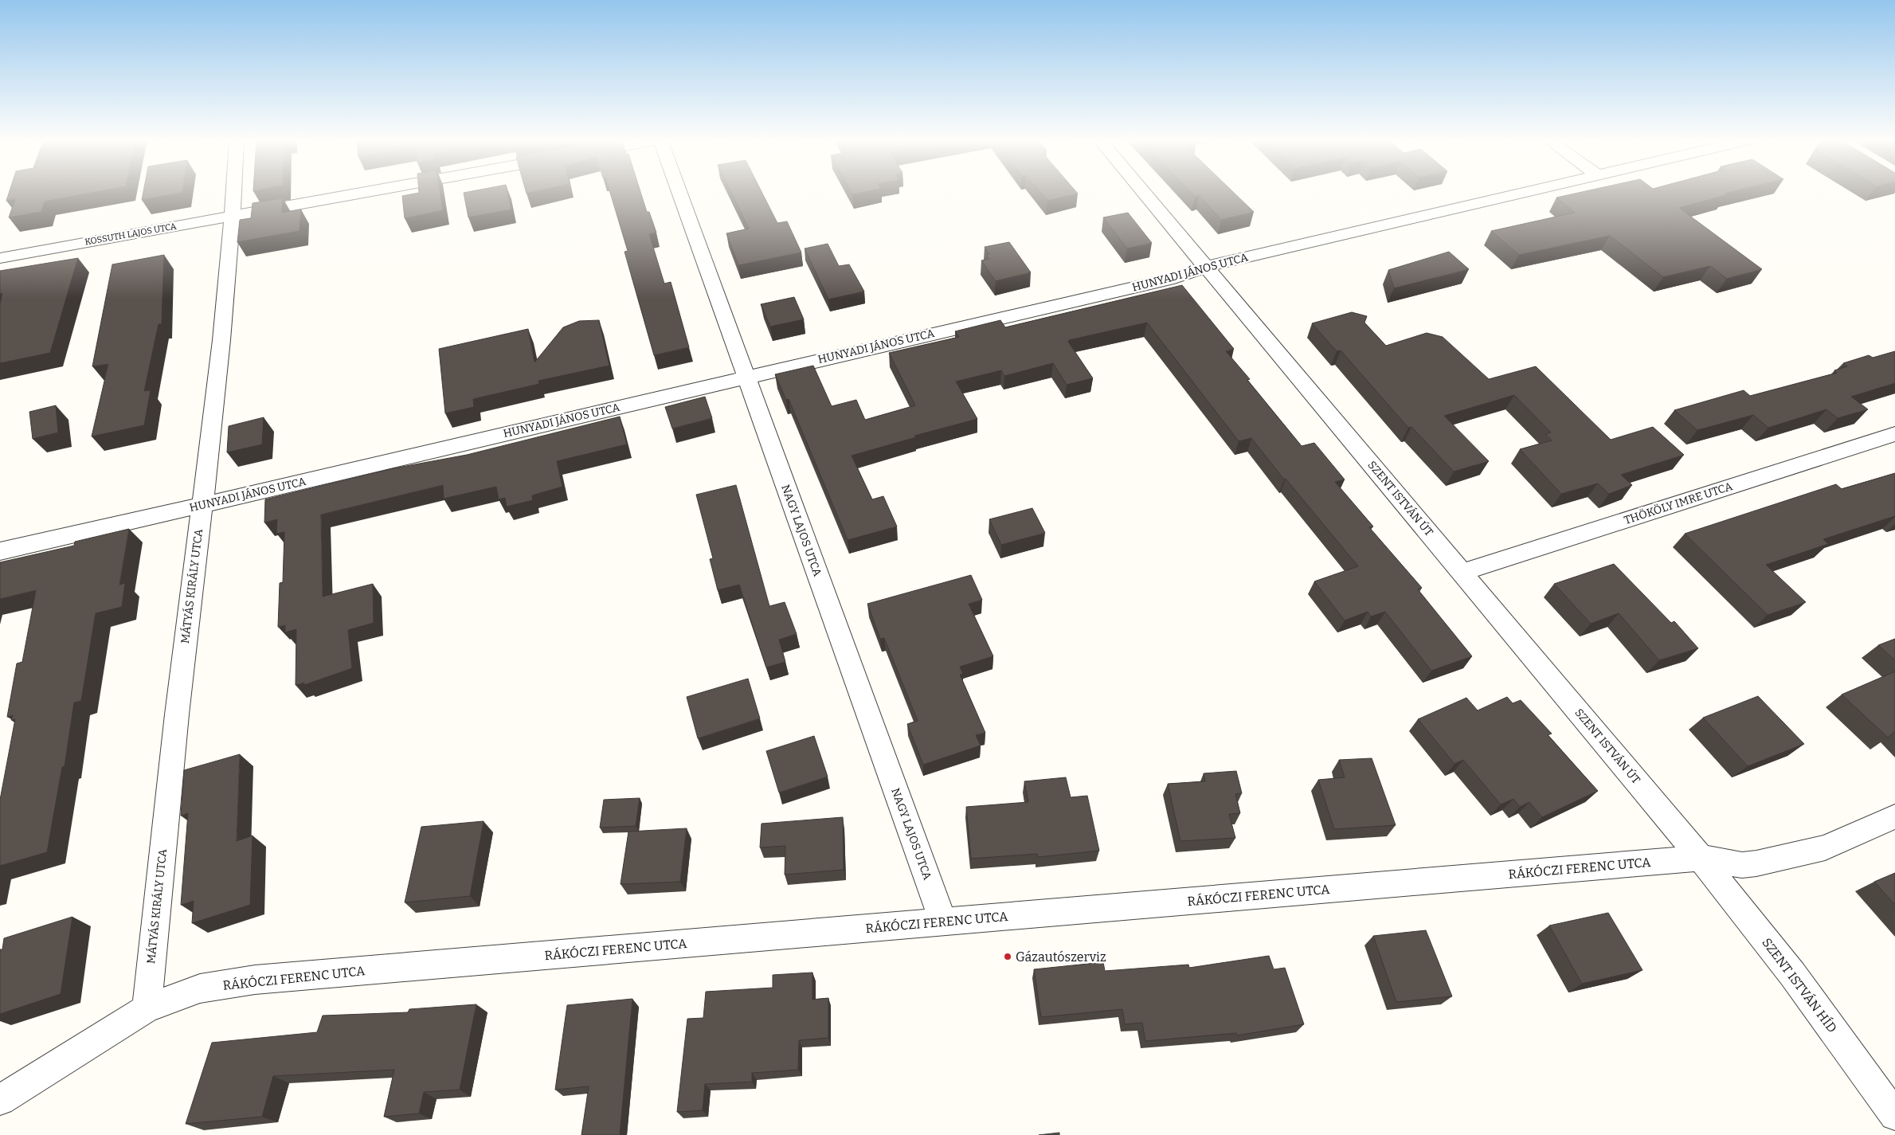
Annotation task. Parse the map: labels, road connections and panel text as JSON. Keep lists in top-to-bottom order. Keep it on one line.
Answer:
{"streets":{"street":["KOSSUTH LAJOS UTCA","HUNYADI JÁNOS UTCA","SZENT ISTVÁN ÚT","THÖKÖLY IMRE UTCA","NAGY LAJOS UTCA","MÁTYÁS KIRÁLY UTCA","RÁKÓCZI FERENC UTCA","SZENT ISTVÁN HÍD"]},"crossings":[["KOSSUTH LAJOS UTCA","MÁTYÁS KIRÁLY UTCA"],["HUNYADI JÁNOS UTCA","SZENT ISTVÁN ÚT"],["HUNYADI JÁNOS UTCA","NAGY LAJOS UTCA"],["HUNYADI JÁNOS UTCA","MÁTYÁS KIRÁLY UTCA"],["SZENT ISTVÁN ÚT","THÖKÖLY IMRE UTCA"],["SZENT ISTVÁN ÚT","RÁKÓCZI FERENC UTCA"],["SZENT ISTVÁN ÚT","SZENT ISTVÁN HÍD"],["NAGY LAJOS UTCA","RÁKÓCZI FERENC UTCA"],["MÁTYÁS KIRÁLY UTCA","RÁKÓCZI FERENC UTCA"],["RÁKÓCZI FERENC UTCA","SZENT ISTVÁN HÍD"]],"places":["Gázautószerviz"]}
